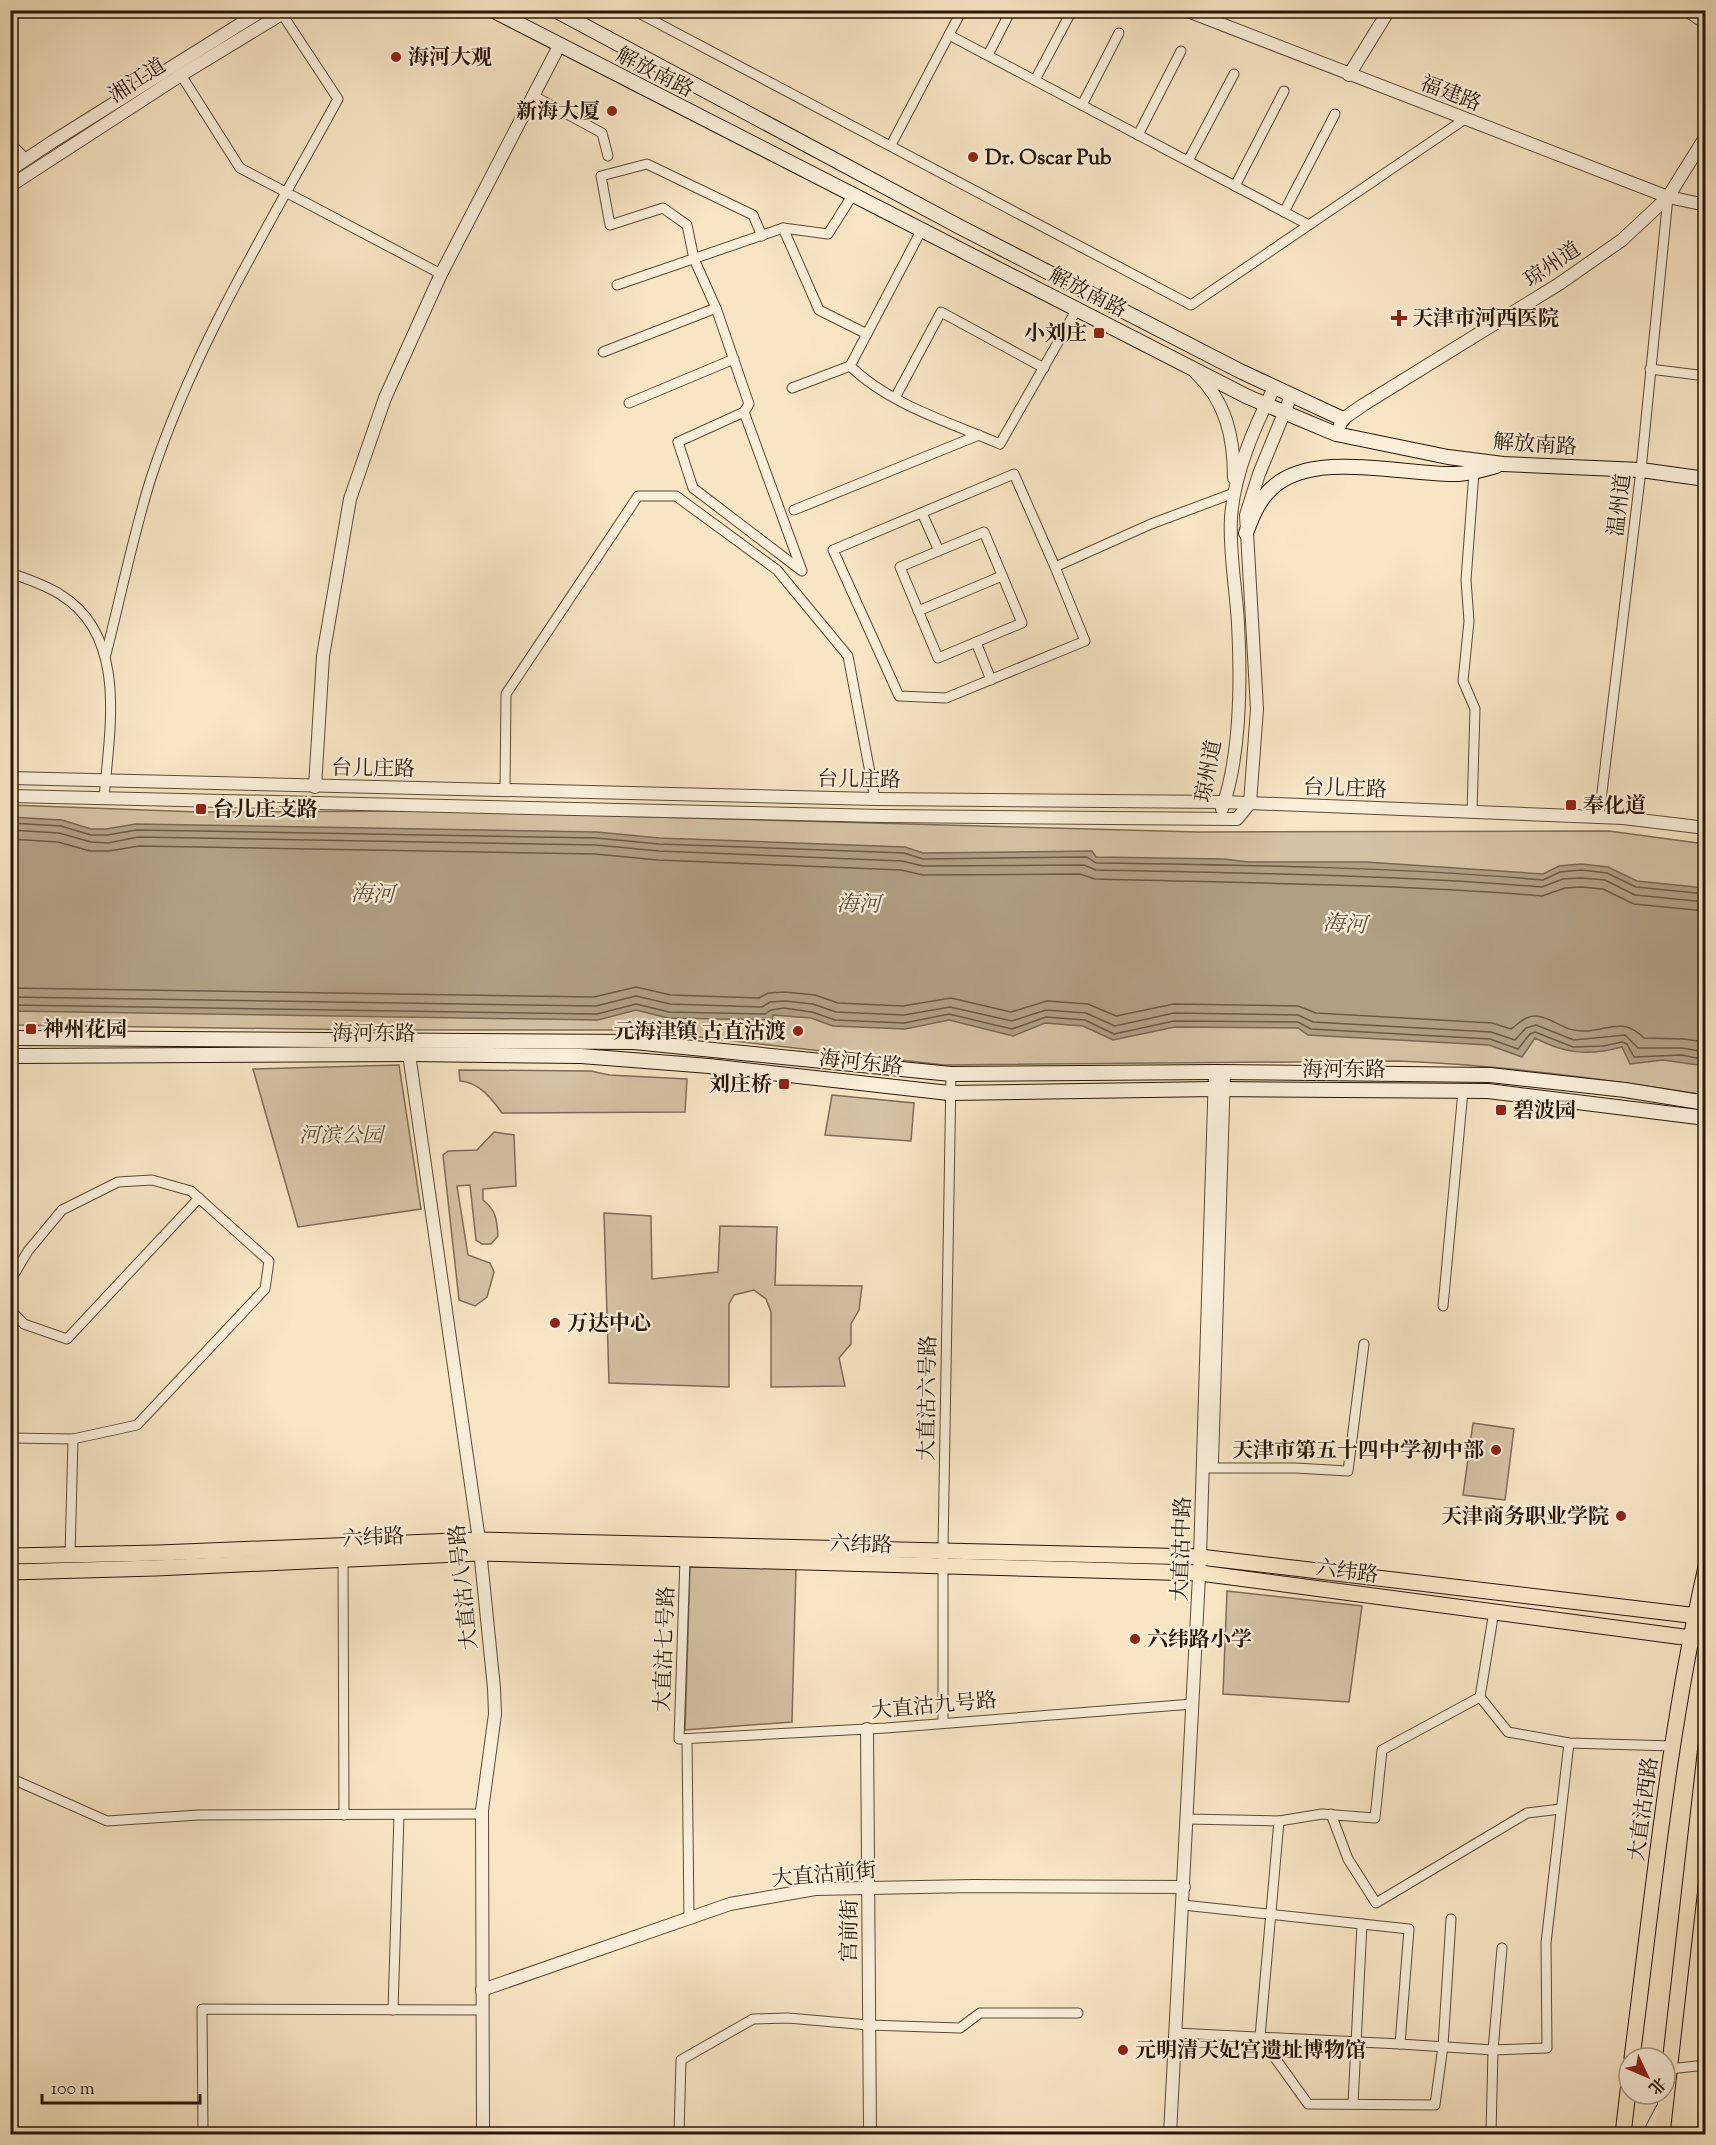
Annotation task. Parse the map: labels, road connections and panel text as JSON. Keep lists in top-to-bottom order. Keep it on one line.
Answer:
{"streets":{"main road":["解放南路","海河东路","六纬路","大直沽西路"],"street":["湘江道","福建路","琼州道","温州道","台儿庄路","大直沽六号路","大直沽中路","大直沽八号路","大直沽七号路","大直沽九号路","大直沽前街","宫前街"]},"crossings":[["解放南路","琼州道"],["解放南路","温州道"],["福建路","琼州道"],["福建路","温州道"],["琼州道","温州道"],["琼州道","台儿庄路"],["温州道","台儿庄路"],["海河东路","大直沽六号路"],["海河东路","大直沽中路"],["海河东路","大直沽八号路"],["大直沽六号路","六纬路"],["大直沽六号路","大直沽九号路"],["六纬路","大直沽中路"],["六纬路","大直沽八号路"],["六纬路","大直沽七号路"],["六纬路","大直沽西路"],["大直沽中路","大直沽九号路"],["大直沽中路","大直沽前街"],["大直沽八号路","大直沽前街"],["大直沽七号路","大直沽九号路"],["大直沽七号路","大直沽前街"],["大直沽九号路","宫前街"],["大直沽前街","宫前街"]],"water":["海河"],"parks":["河滨公园"],"places":{"other":["海河大观","新海大厦","Dr. Oscar Pub","元海津镇 古直沽渡","万达中心","天津市第五十四中学初中部","天津商务职业学院","六纬路小学","元明清天妃宫遗址博物馆"],"health":["天津市河西医院"],"transit":["小刘庄","奉化道","台儿庄支路","神州花园","刘庄桥","碧波园"]},"scale_bar":"100 m","north":"bottom right"}
